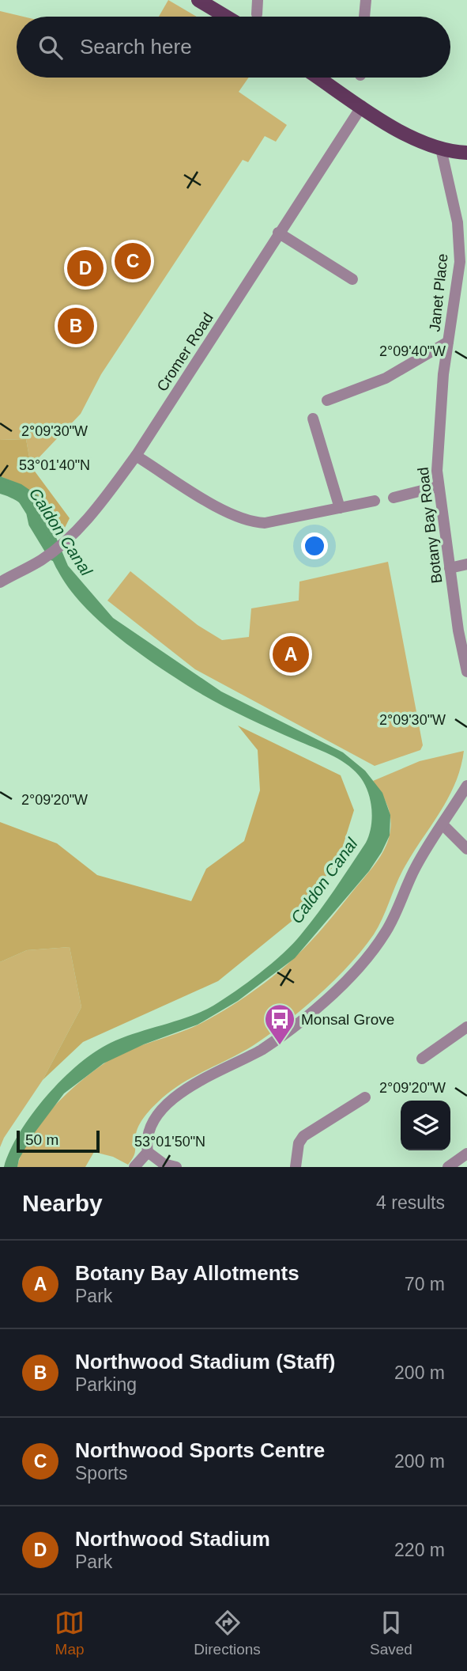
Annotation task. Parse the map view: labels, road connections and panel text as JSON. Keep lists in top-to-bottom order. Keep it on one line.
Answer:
{"streets":{"street":["Janet Place","Cromer Road","Botany Bay Road"]},"crossings":[["Janet Place","Botany Bay Road"]],"water":["Caldon Canal"],"places":{"bus stop":["Monsal Grove"]},"scale_bar":"50 m","page":{"search":"Search here","pins":["C","D","B","A"],"scale":"50 m","heading":["Nearby","4 results"],"list":[{"mark":"A","name":"Botany Bay Allotments","note":"Park","value":"70 m"},{"mark":"B","name":"Northwood Stadium (Staff)","note":"Parking","value":"200 m"},{"mark":"C","name":"Northwood Sports Centre","note":"Sports","value":"200 m"},{"mark":"D","name":"Northwood Stadium","note":"Park","value":"220 m"}],"nav":["Map","Directions","Saved"]},"coordinates":["2°09'40\"W","2°09'30\"W","53°01'40\"N","2°09'20\"W","53°01'50\"N"]}
